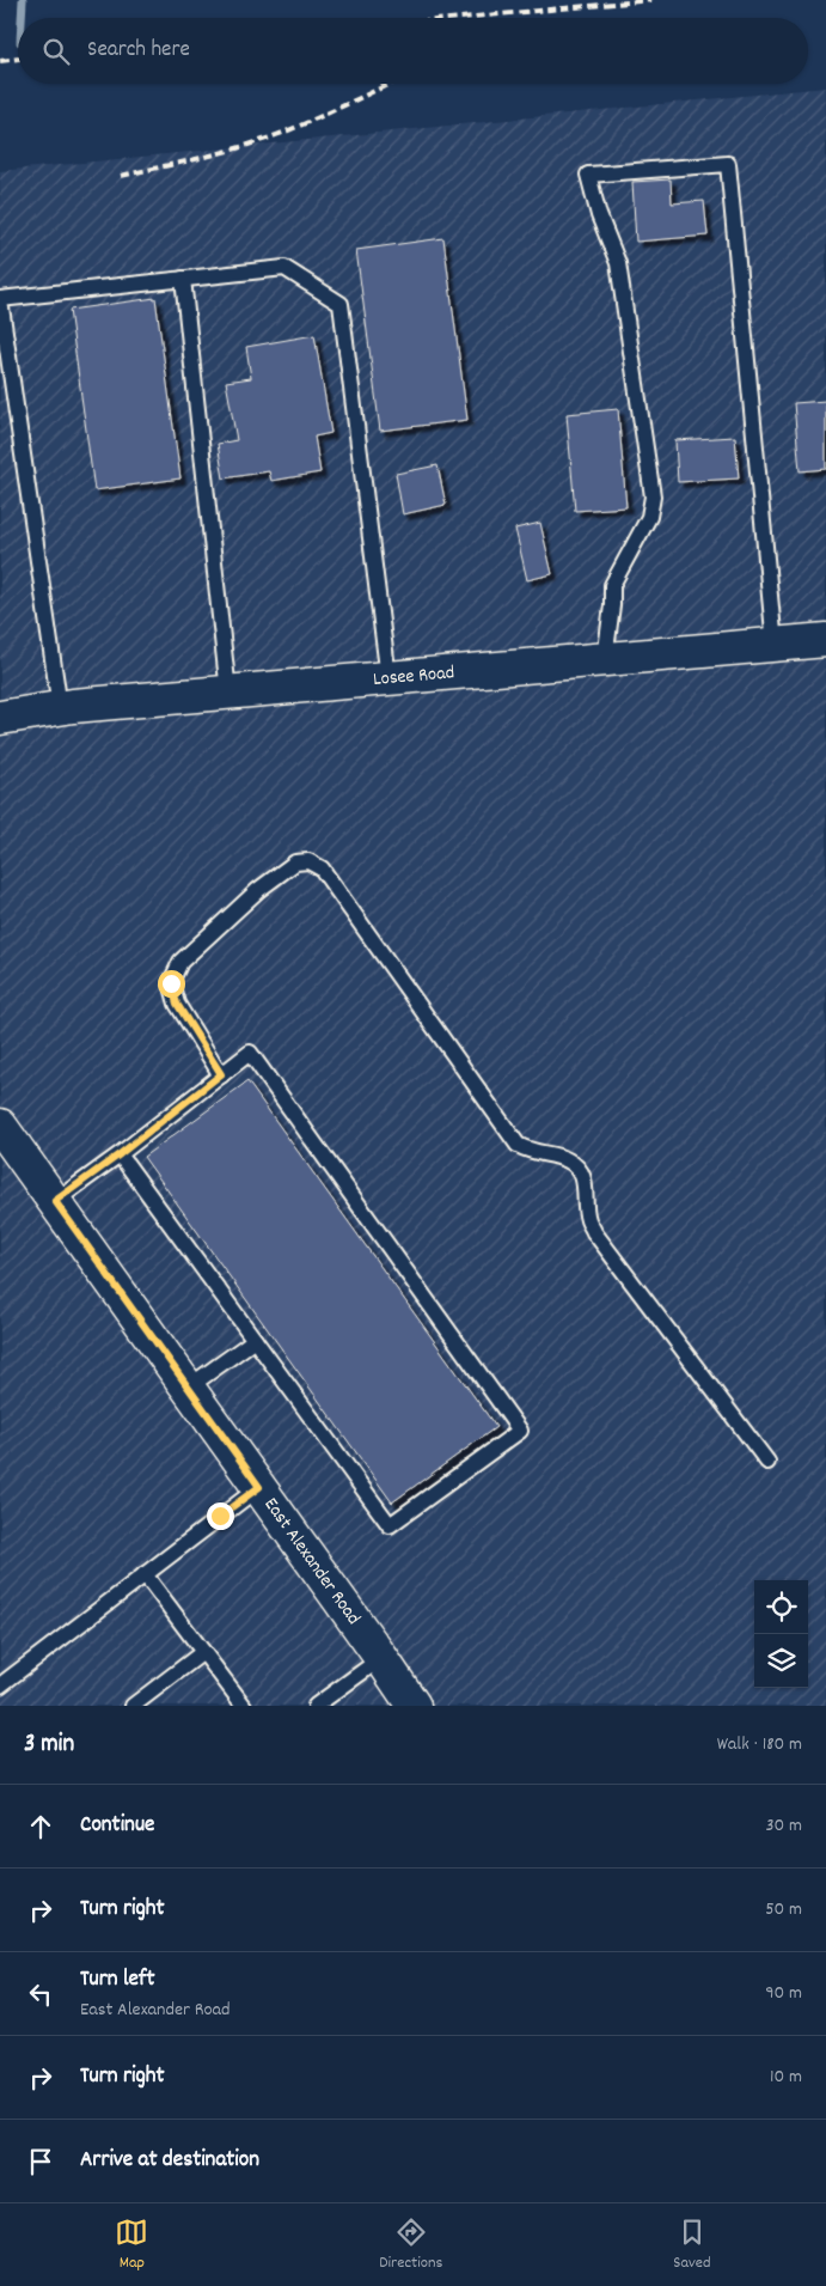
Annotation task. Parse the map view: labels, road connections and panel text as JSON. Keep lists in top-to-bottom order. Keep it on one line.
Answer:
{"streets":{"main road":["Losee Road","East Alexander Road"]},"page":{"search":"Search here","heading":["3 min","Walk · 180 m"],"list":[["Continue","30 m"],["Turn right","50 m"],["Turn left","East Alexander Road","90 m"],["Turn right","10 m"],"Arrive at destination"],"nav":["Map","Directions","Saved"]}}
